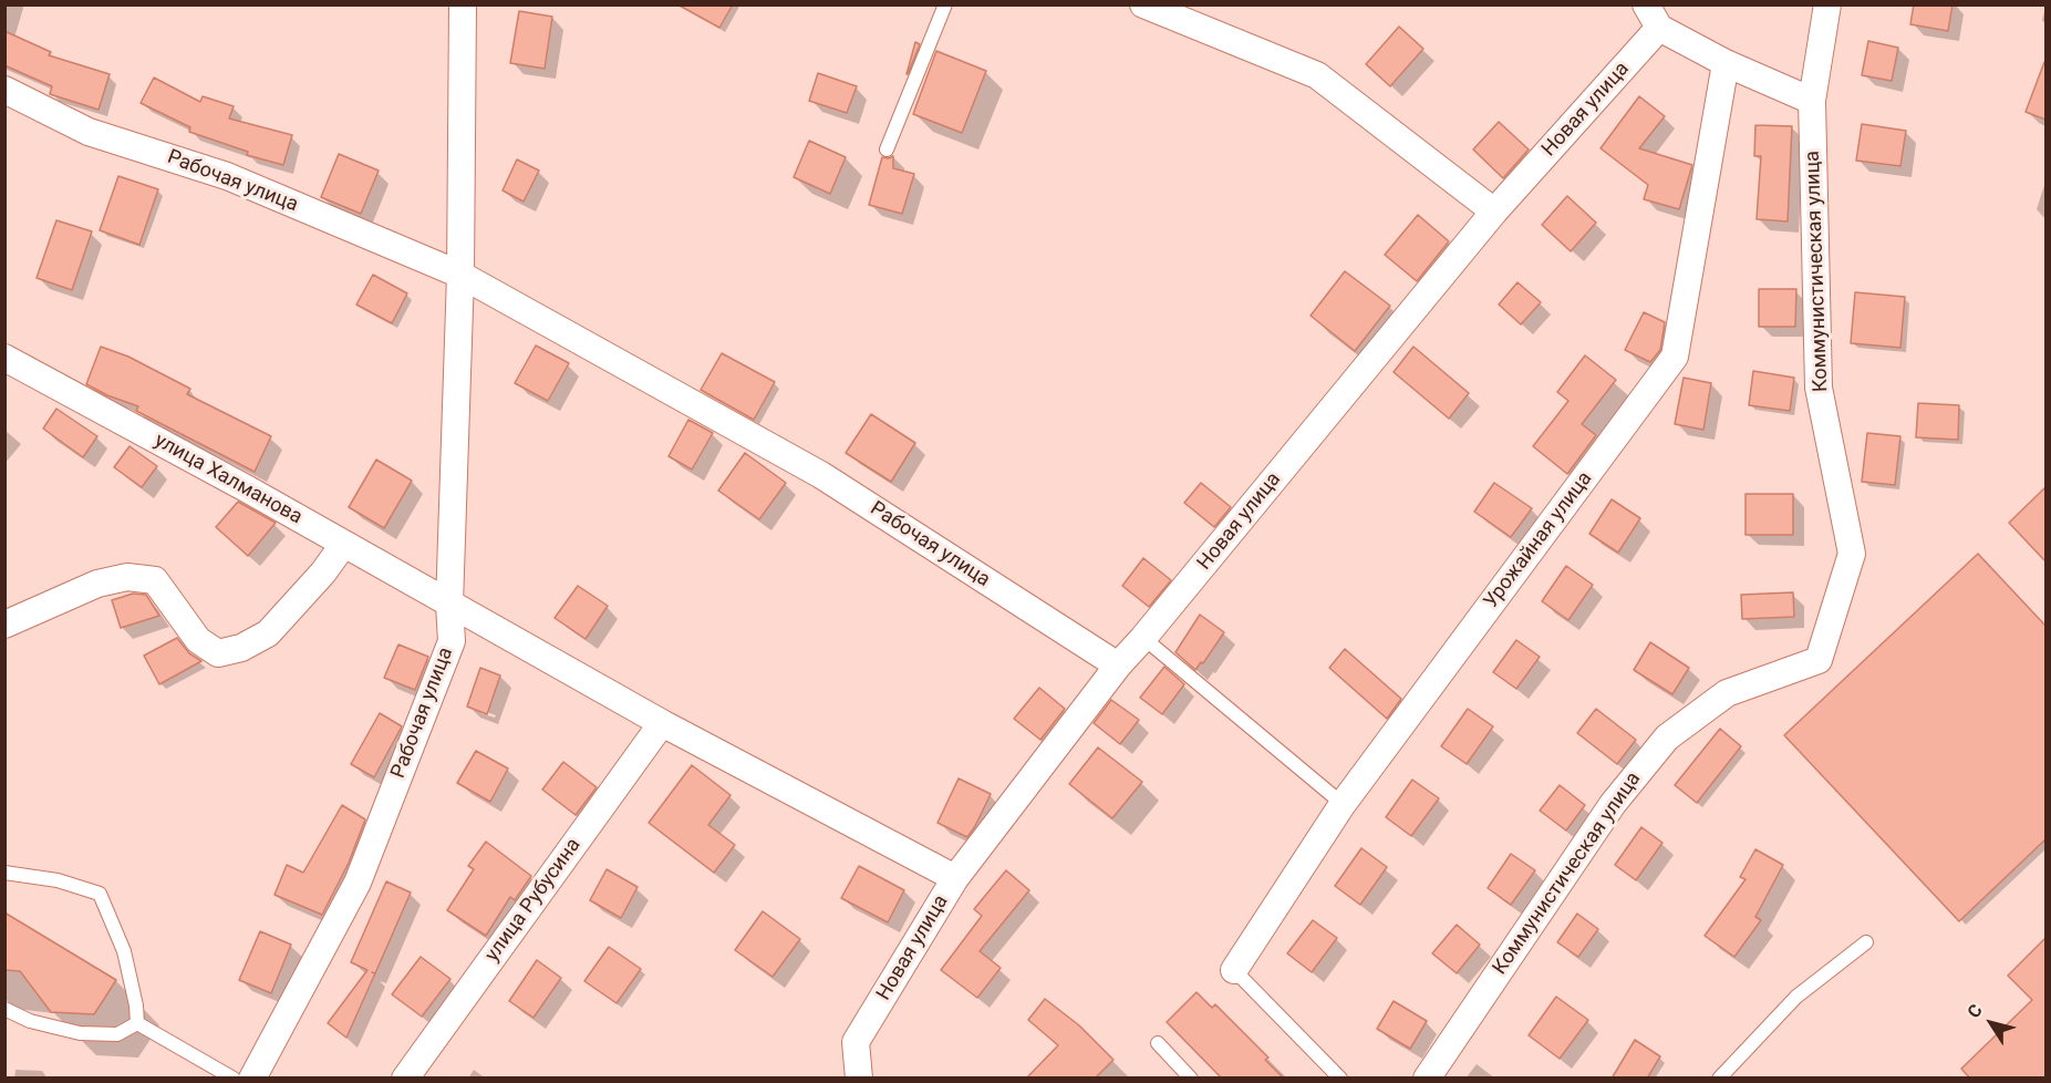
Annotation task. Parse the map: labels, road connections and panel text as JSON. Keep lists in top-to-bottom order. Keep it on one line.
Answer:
{"streets":{"street":["Новая улица","Рабочая улица","Коммунистическая улица","улица Халманова","Урожайная улица","улица Рубусина"]},"crossings":[["Новая улица","Рабочая улица"],["Новая улица","Коммунистическая улица"],["Новая улица","Урожайная улица"],["Рабочая улица","улица Халманова"]],"north":"top left"}
